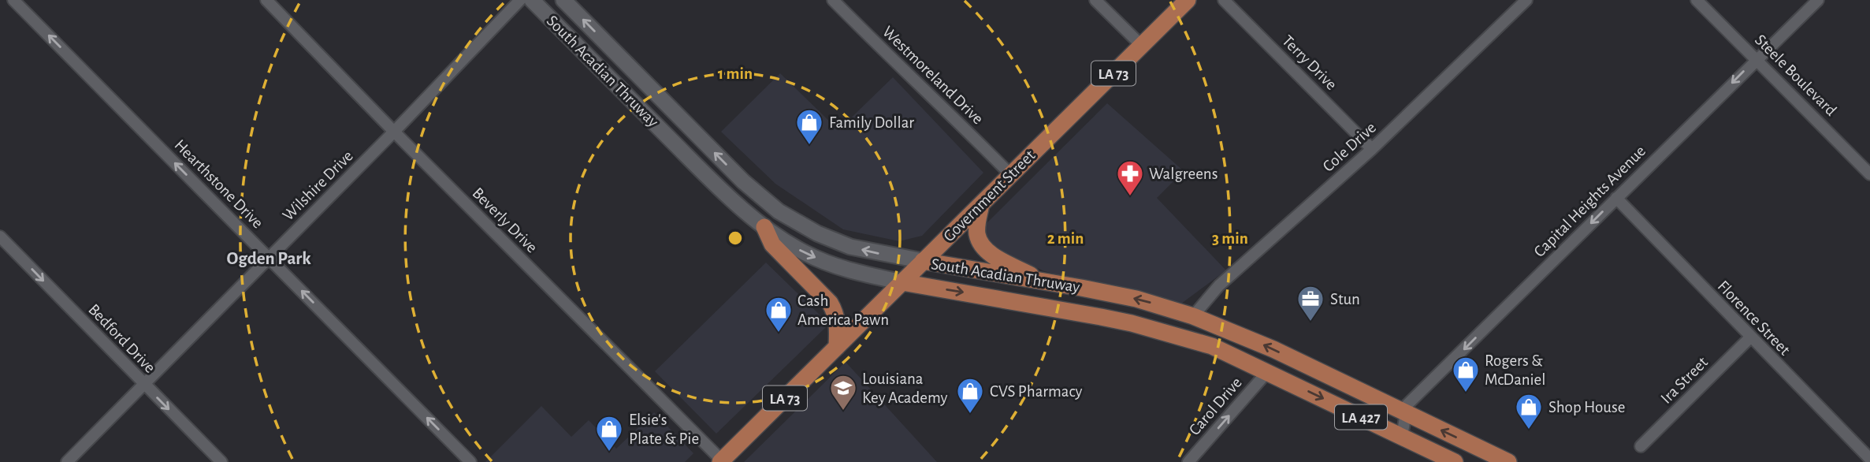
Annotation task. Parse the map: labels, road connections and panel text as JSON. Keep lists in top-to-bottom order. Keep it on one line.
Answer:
{"streets":{"main road":["South Acadian Thruway","LA 73","Government Street","LA 427"],"street":["Terry Drive","Westmoreland Drive","Steele Boulevard","Cole Drive","Hearthstone Drive","Wilshire Drive","Capital Heights Avenue","Beverly Drive","Florence Street","Bedford Drive","Ira Street","Carol Drive"]},"crossings":[["Terry Drive","Cole Drive"],["South Acadian Thruway","Cole Drive"],["South Acadian Thruway","Government Street"],["South Acadian Thruway","Capital Heights Avenue"],["South Acadian Thruway","Carol Drive"],["Westmoreland Drive","Government Street"],["Steele Boulevard","Capital Heights Avenue"],["Hearthstone Drive","Wilshire Drive"],["Wilshire Drive","Beverly Drive"],["Wilshire Drive","Bedford Drive"],["Government Street","Beverly Drive"],["Capital Heights Avenue","Florence Street"],["Florence Street","Ira Street"]],"one_way":["Hearthstone Drive","Capital Heights Avenue","Bedford Drive","Carol Drive"],"districts":["Ogden Park"],"places":{"shop":["Family Dollar","Cash America Pawn","Rogers & McDaniel","CVS Pharmacy","Shop House","Elsie's Plate & Pie"],"pharmacy":["Walgreens"],"office":["Stun"],"school or university":["Louisiana Key Academy"]},"rings":["1 min","2 min","3 min"]}
